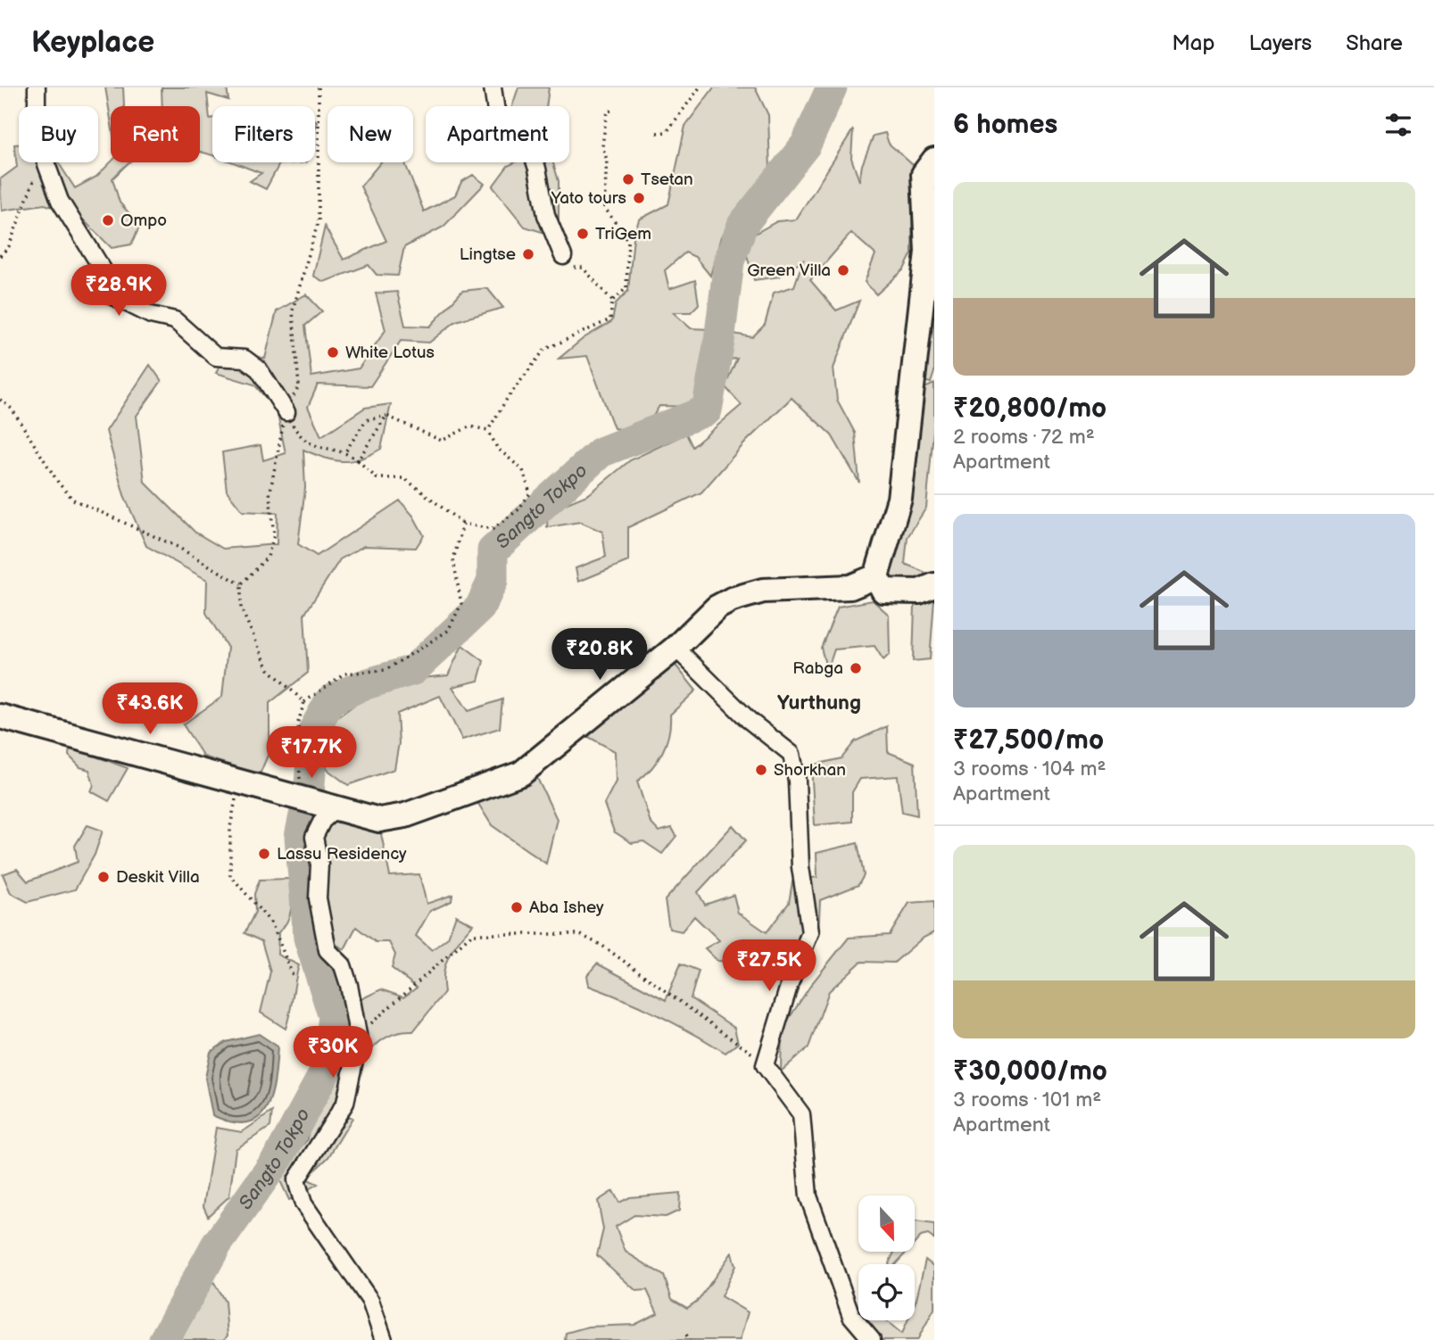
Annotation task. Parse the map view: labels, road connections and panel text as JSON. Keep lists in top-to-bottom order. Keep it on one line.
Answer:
{"districts":["Yurthung"],"water":["Sangto Tokpo"],"places":["Tsetan","Yato tours","Ompo","TriGem","Lingtse","Green Villa","White Lotus","Rabga","Shorkhan","Lassu Residency","Deskit Villa","Aba Ishey"],"north":"bottom","page":{"header":"Keyplace","nav":["Map","Layers","Share"],"heading":"6 homes","chip":["Buy","Rent","Filters","New","Apartment"],"list":[{"name":"₹20,800/mo","note":"2 rooms · 72 m² · Apartment"},{"name":"₹27,500/mo","note":"3 rooms · 104 m² · Apartment"},{"name":"₹30,000/mo","note":"3 rooms · 101 m² · Apartment"}],"price":["₹28.9K","₹20.8K","₹43.6K","₹17.7K","₹27.5K","₹30K"]}}
